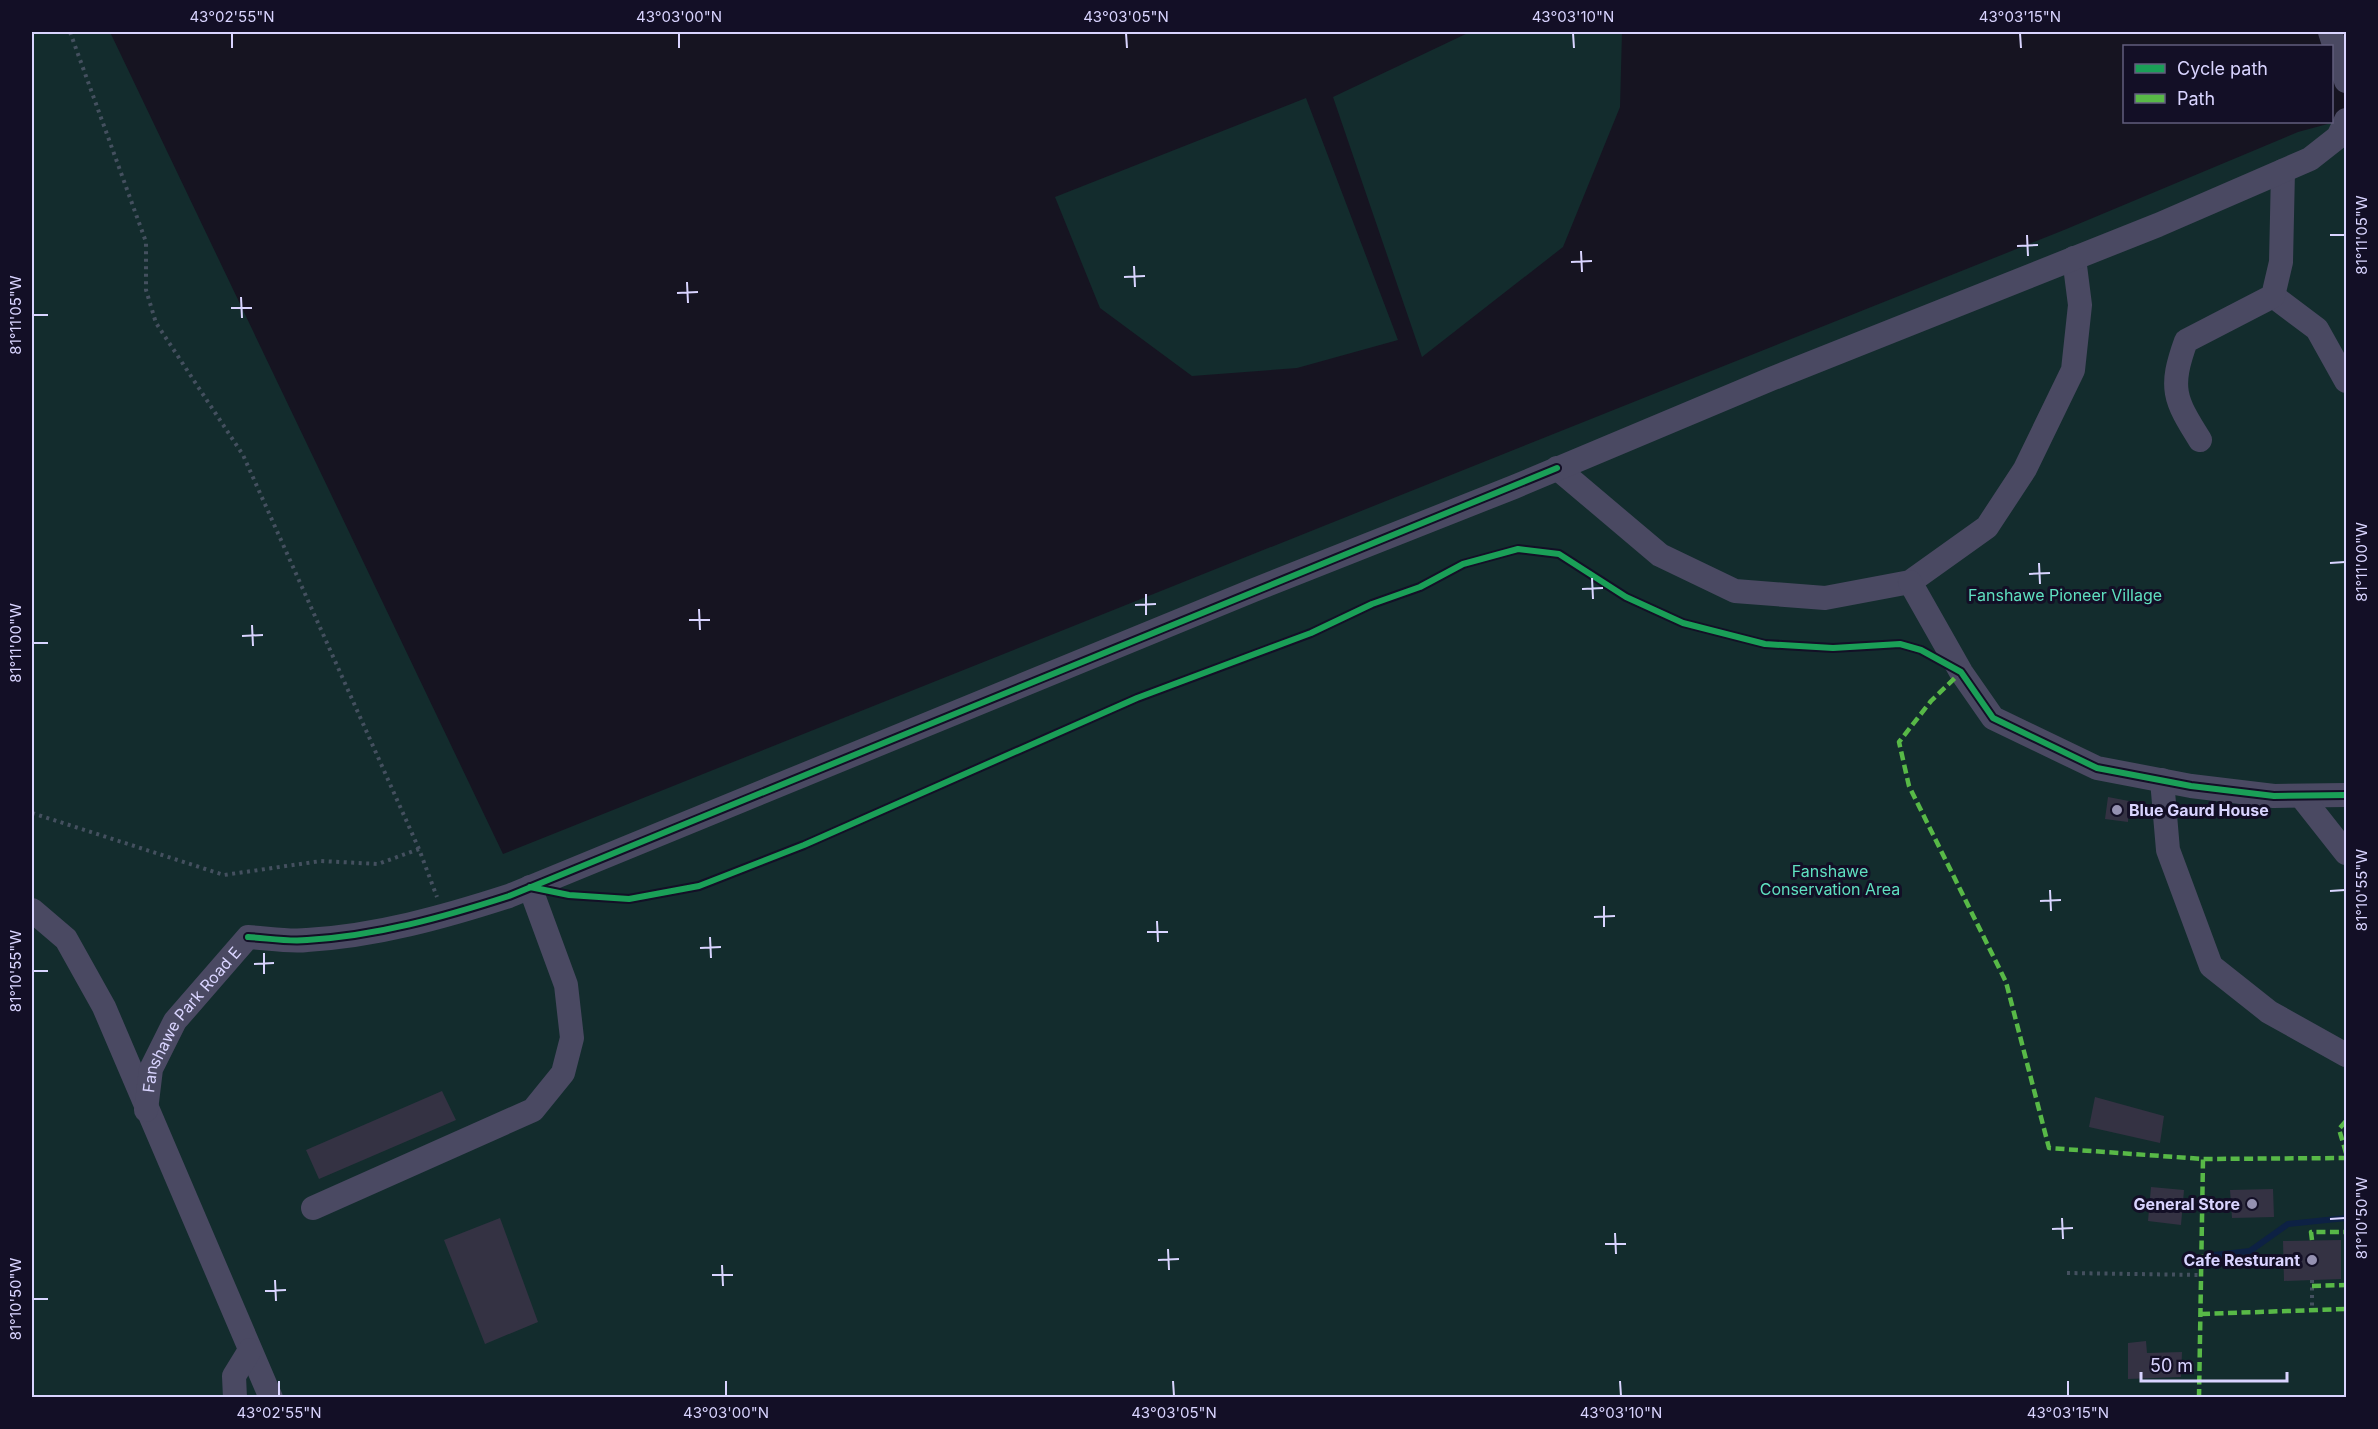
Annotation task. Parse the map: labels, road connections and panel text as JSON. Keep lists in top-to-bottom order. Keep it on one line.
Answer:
{"streets":{"street":["Fanshawe Park Road E"]},"parks":["Fanshawe Pioneer Village","Fanshawe Conservation Area"],"places":["Blue Gaurd House","General Store","Cafe Resturant"],"legend":["Cycle path","Path"],"scale_bar":"50 m","coordinates":["43°02'55\"N","43°03'00\"N","43°03'05\"N","43°03'10\"N","43°03'15\"N","81°11'05\"W","81°11'00\"W","81°10'55\"W","81°10'50\"W"]}
